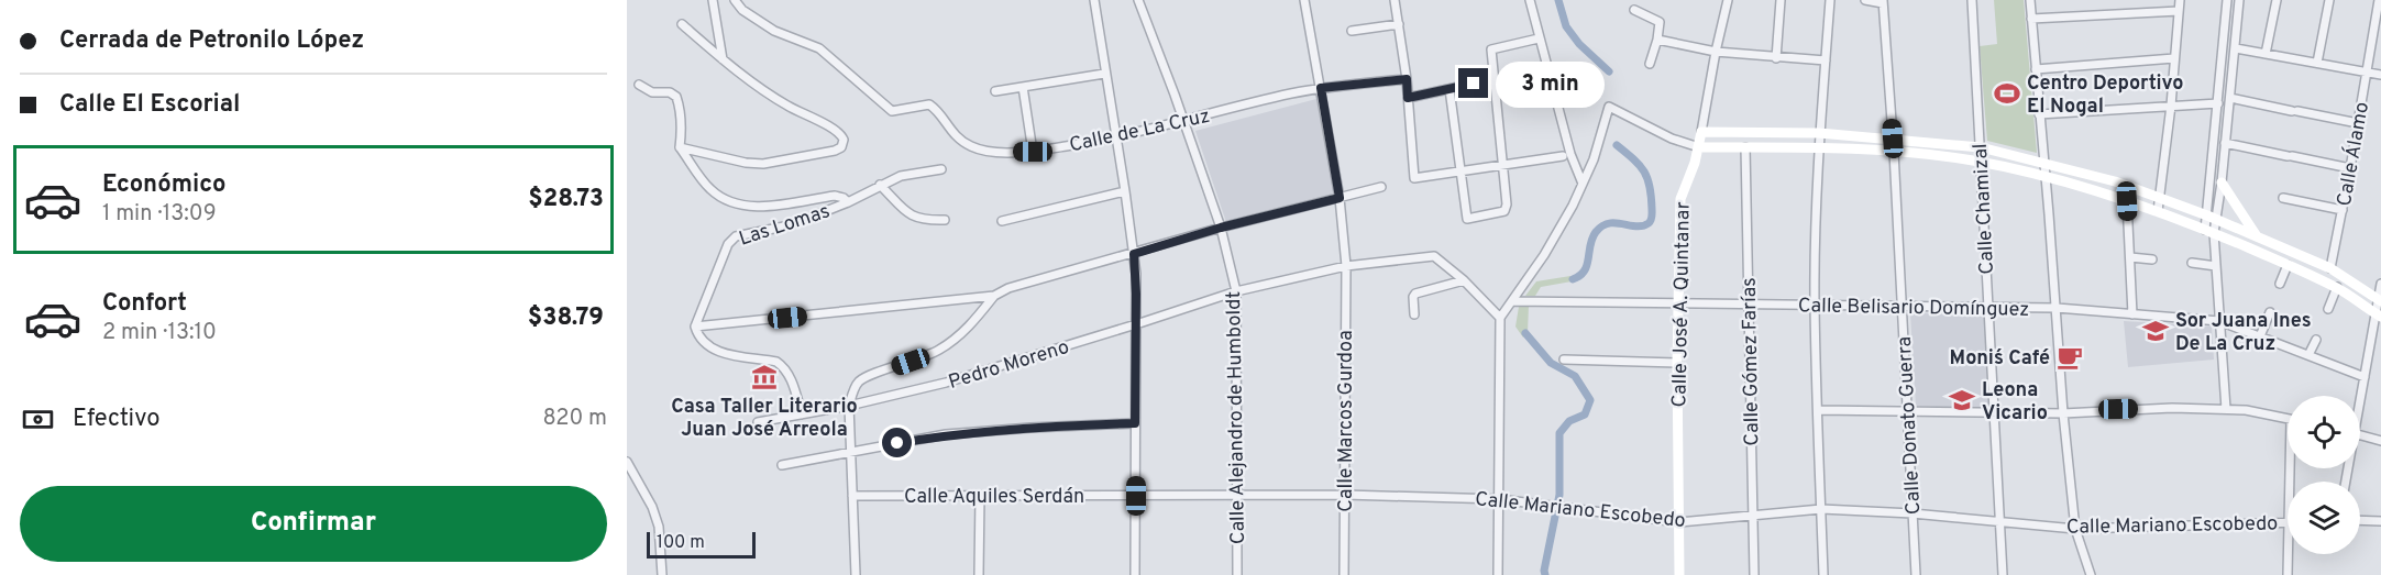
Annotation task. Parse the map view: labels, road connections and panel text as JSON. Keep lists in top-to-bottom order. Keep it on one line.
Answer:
{"streets":{"street":["Calle de La Cruz","Calle Álamo","Calle Chamizal","Las Lomas","Calle José A. Quintanar","Calle Belisario Domínguez","Calle Gómez Farías","Pedro Moreno","Calle Alejandro de Humboldt","Calle Marcos Gurdoa","Calle Donato Guerra","Calle Aquiles Serdán","Calle Mariano Escobedo"]},"crossings":[["Calle de La Cruz","Calle Alejandro de Humboldt"],["Calle de La Cruz","Calle Marcos Gurdoa"],["Calle Chamizal","Calle Belisario Domínguez"],["Calle Chamizal","Calle Mariano Escobedo"],["Calle José A. Quintanar","Calle Belisario Domínguez"],["Calle José A. Quintanar","Calle Mariano Escobedo"],["Calle Belisario Domínguez","Calle Gómez Farías"],["Calle Belisario Domínguez","Calle Donato Guerra"],["Calle Gómez Farías","Calle Mariano Escobedo"],["Calle Alejandro de Humboldt","Calle Mariano Escobedo"],["Calle Marcos Gurdoa","Calle Mariano Escobedo"],["Calle Donato Guerra","Calle Mariano Escobedo"],["Calle Aquiles Serdán","Calle Mariano Escobedo"]],"places":{"sports":["Centro Deportivo El Nogal"],"school or university":["Sor Juana Ines De La Cruz","Leona Vicario"],"cafe":["Moni´s Café"],"museum":["Casa Taller Literario Juan José Arreola"]},"scale_bar":"100 m","page":{"banner":["Cerrada de Petronilo López","Calle El Escorial"],"bubble":"3 min","list":[{"name":"Económico","note":"1 min · 13:09","value":"$28.73"},{"name":"Confort","note":"2 min · 13:10","value":"$38.79"}],"pay":["Efectivo","820 m"],"buttons":"Confirmar","scale":"100 m"}}
